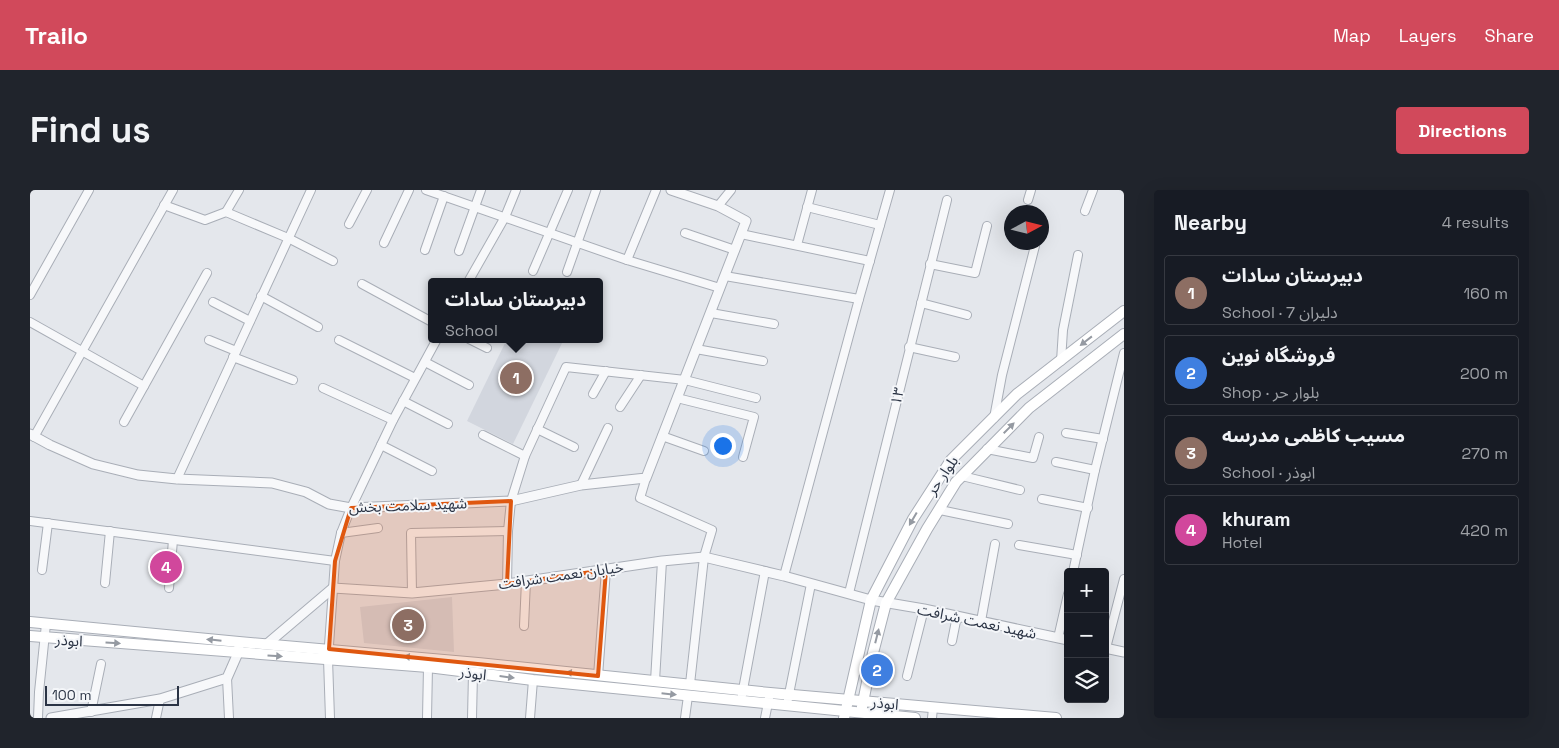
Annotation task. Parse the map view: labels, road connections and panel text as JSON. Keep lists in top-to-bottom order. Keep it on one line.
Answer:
{"streets":{"main road":["بلوار حر","ابوذر"],"street":["۱۳","شهید سلامت بخش","خیابان نعمت شرافت","شهید نعمت شرافت"]},"crossings":[["۱۳","خیابان نعمت شرافت"],["بلوار حر","خیابان نعمت شرافت"],["بلوار حر","شهید نعمت شرافت"],["بلوار حر","ابوذر"],["خیابان نعمت شرافت","شهید نعمت شرافت"]],"scale_bar":"100 m","north":"right","page":{"header":"Trailo","nav":["Map","Layers","Share"],"buttons":"Directions","title":"Find us","heading":["Nearby","4 results"],"list":[{"mark":"1","name":"دبیرستان سادات","note":"School · دلیران 7","value":"160 m"},{"mark":"2","name":"فروشگاه نوین","note":"Shop · بلوار حر","value":"200 m"},{"mark":"3","name":"مسیب کاظمی مدرسه","note":"School · ابوذر","value":"270 m"},{"mark":"4","name":"khuram","note":"Hotel","value":"420 m"}],"popup":["دبیرستان سادات","School"],"pins":["1","4","3","2"],"map_buttons":["+","−"],"scale":"100 m"}}
